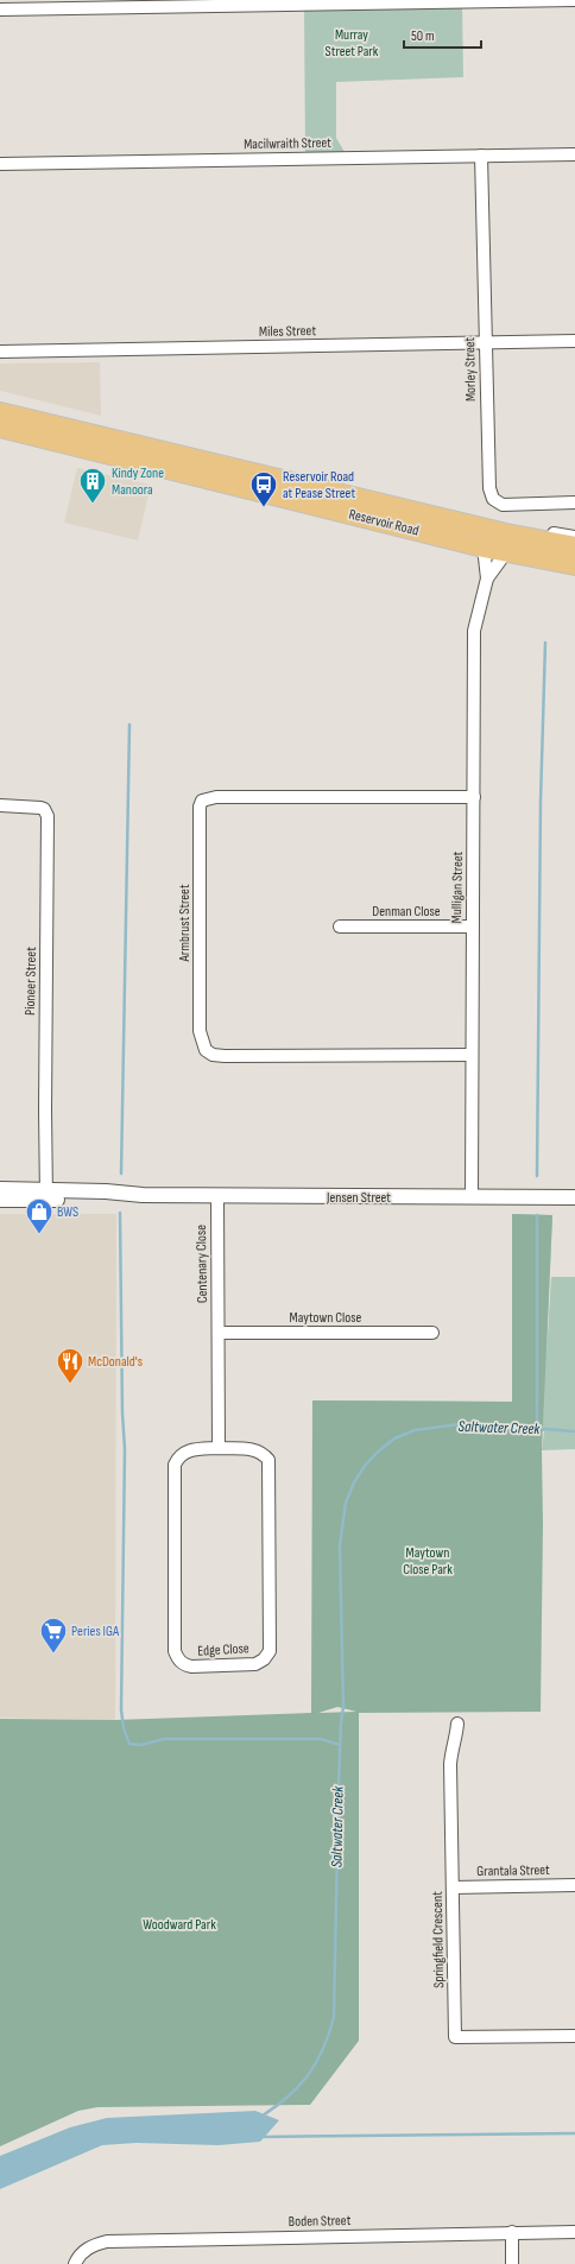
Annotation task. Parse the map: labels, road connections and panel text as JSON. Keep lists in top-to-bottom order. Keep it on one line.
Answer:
{"streets":{"main road":["Reservoir Road"],"street":["Macilwraith Street","Miles Street","Morley Street","Mulligan Street","Denman Close","Armbrust Street","Pioneer Street","Jensen Street","Centenary Close","Maytown Close","Edge Close","Grantala Street","Springfield Crescent","Boden Street"]},"crossings":[["Macilwraith Street","Morley Street"],["Miles Street","Morley Street"],["Reservoir Road","Mulligan Street"],["Mulligan Street","Denman Close"],["Mulligan Street","Armbrust Street"],["Mulligan Street","Jensen Street"],["Pioneer Street","Jensen Street"],["Jensen Street","Centenary Close"],["Centenary Close","Maytown Close"],["Grantala Street","Springfield Crescent"]],"water":["Saltwater Creek"],"parks":["Murray Street Park","Maytown Close Park","Woodward Park"],"places":{"building":["Kindy Zone Manoora"],"bus stop":["Reservoir Road at Pease Street"],"shop":["BWS"],"restaurant":["McDonald's"],"supermarket":["Peries IGA"]},"scale_bar":"50 m"}
